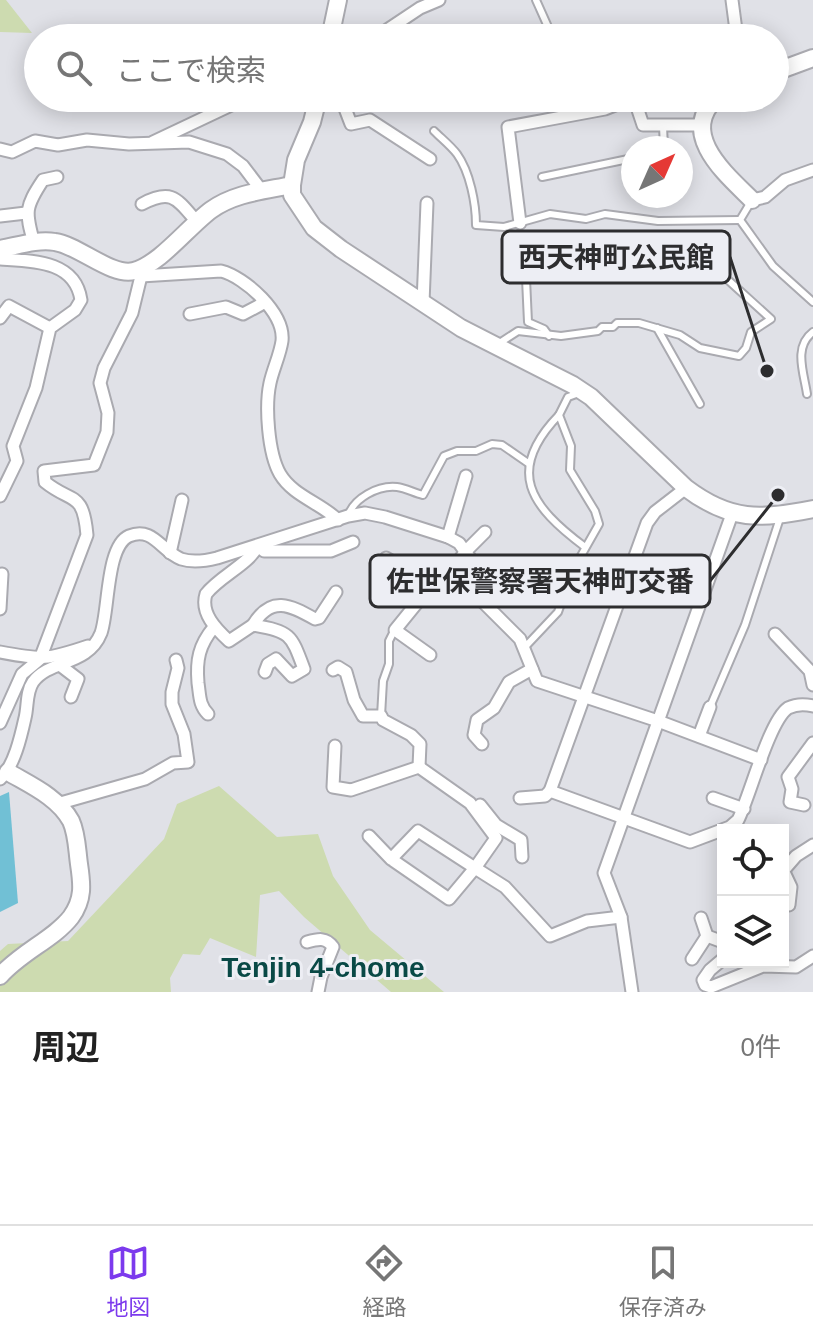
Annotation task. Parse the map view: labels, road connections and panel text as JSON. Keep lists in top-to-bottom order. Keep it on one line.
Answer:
{"districts":["Tenjin 4-chome"],"places":["西天神町公民館","佐世保警察署天神町交番"],"north":"top right","page":{"search":"ここで検索","heading":["周辺","0件"],"nav":["地図","経路","保存済み"]}}
